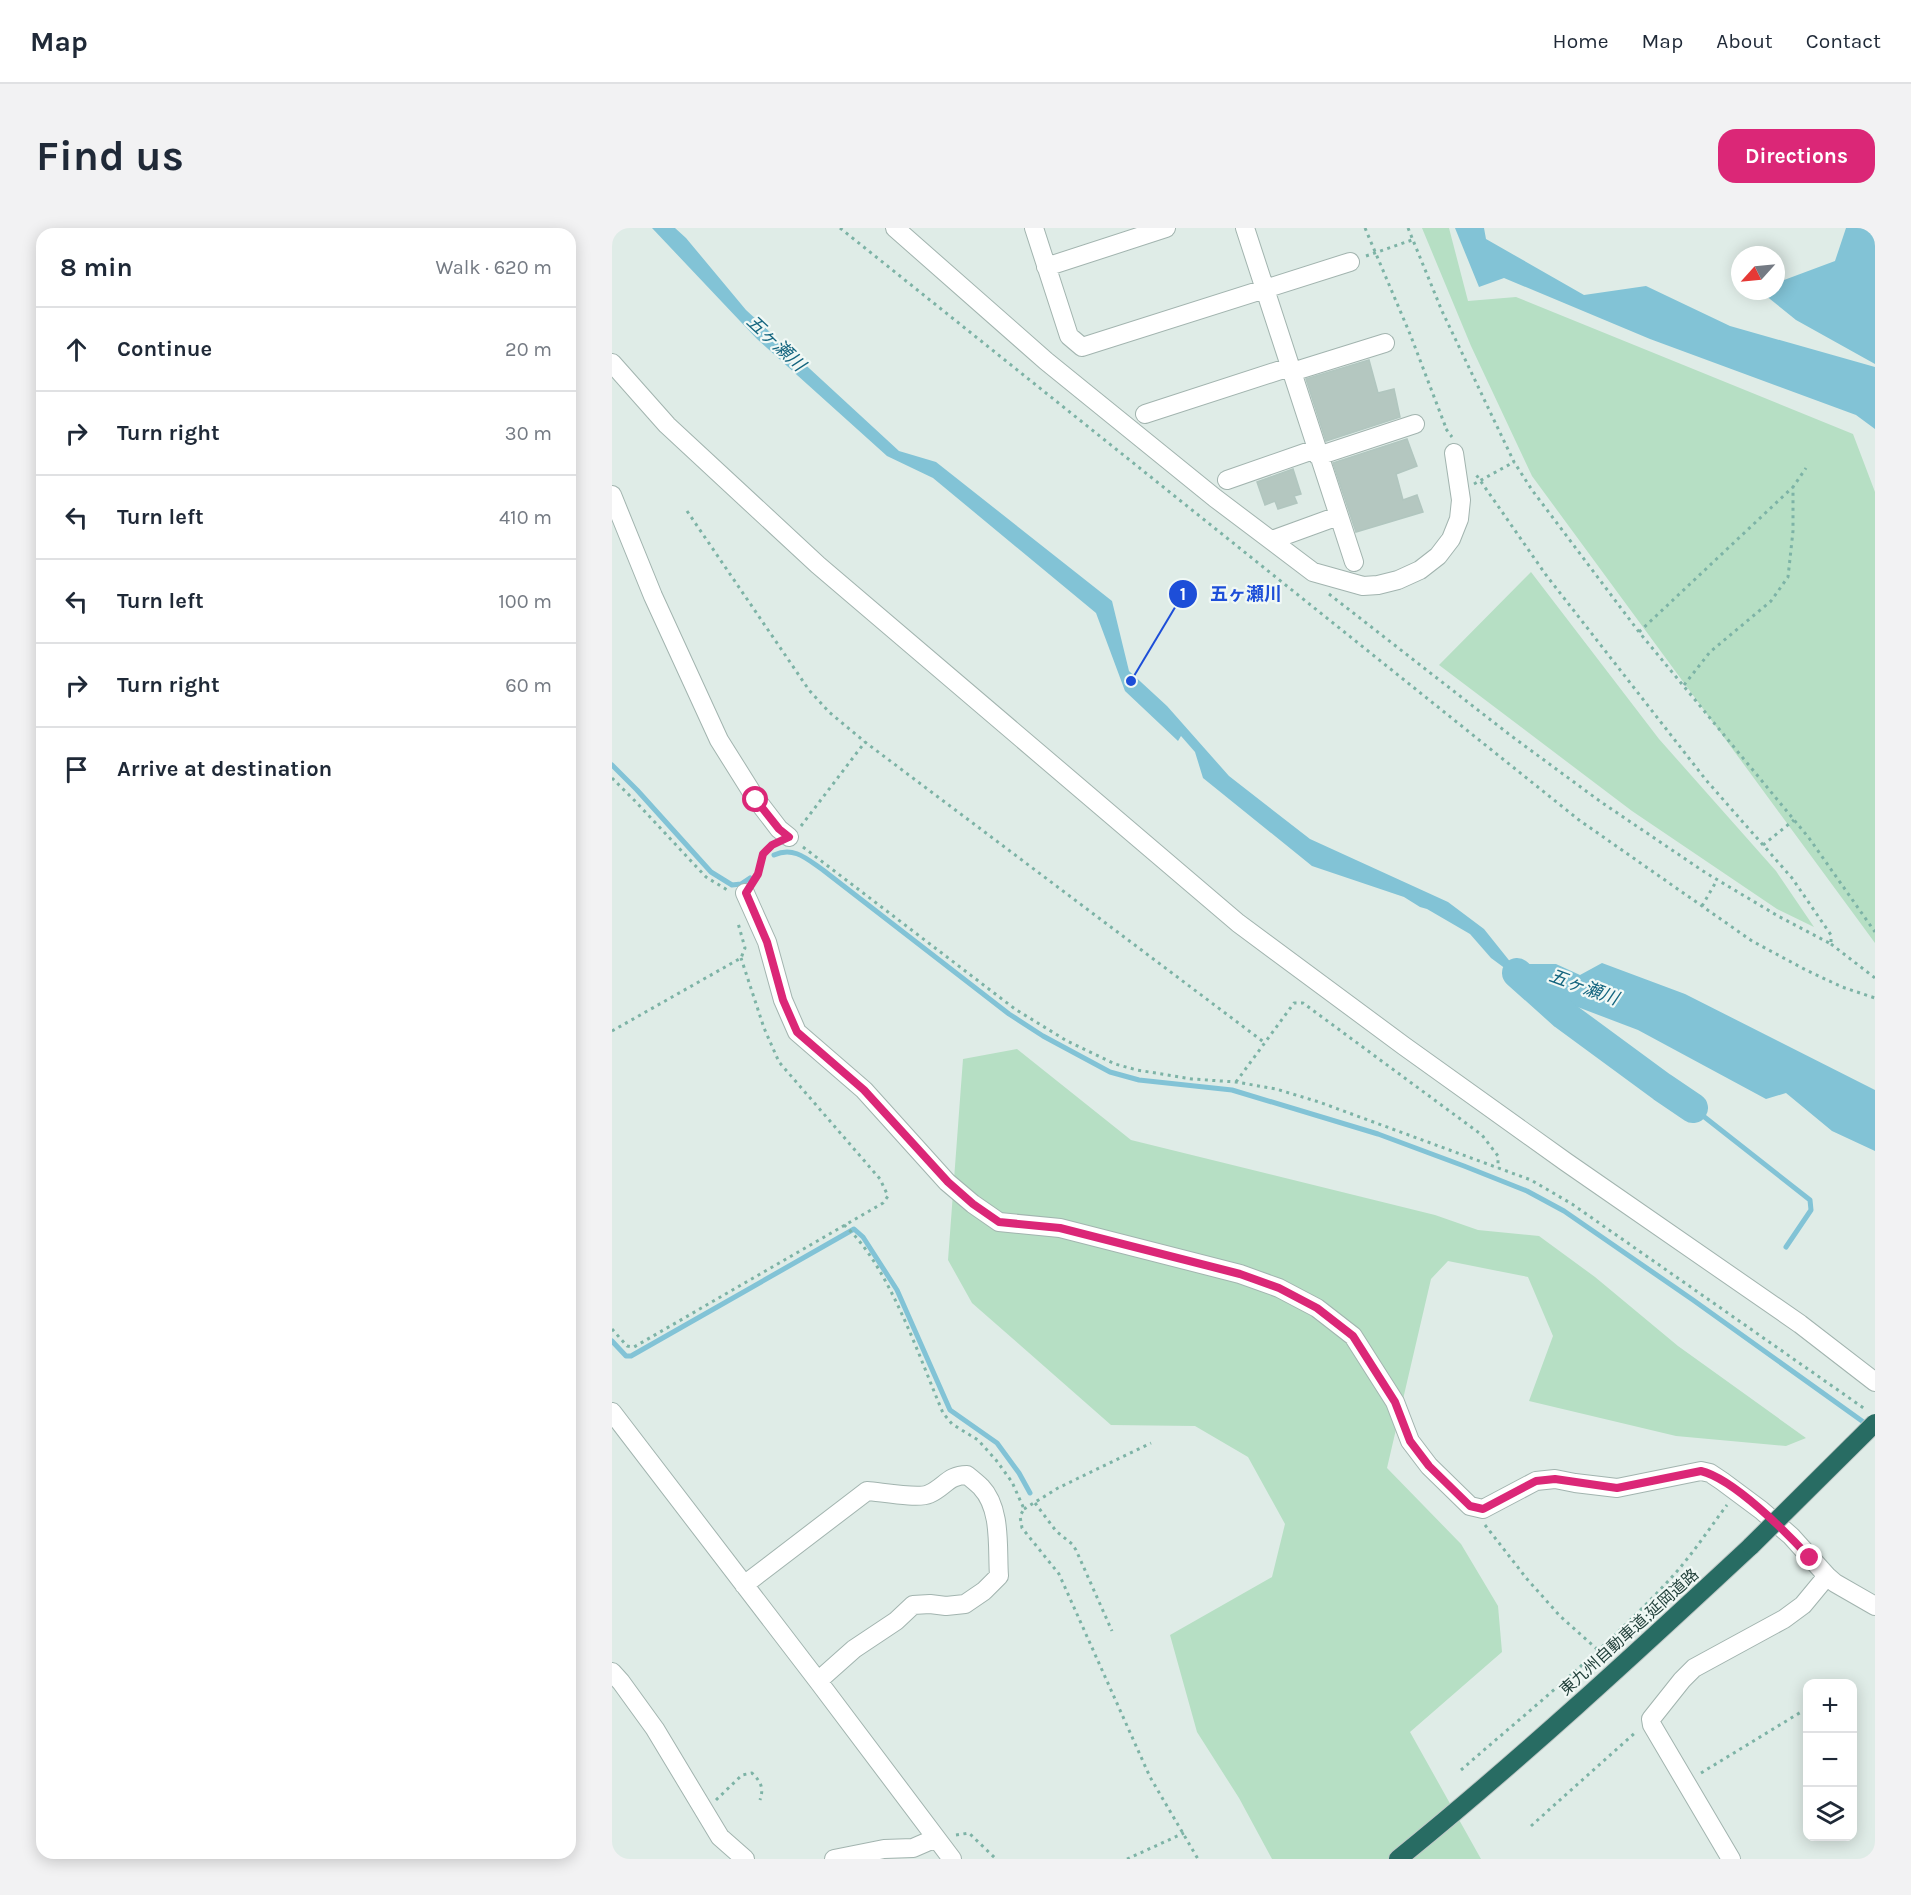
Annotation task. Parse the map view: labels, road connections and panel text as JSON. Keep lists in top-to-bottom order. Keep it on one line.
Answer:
{"streets":{"highway":["東九州自動車道;延岡道路"]},"water":["五ヶ瀬川"],"places":["五ヶ瀬川"],"north":"bottom left","page":{"header":"Map","nav":["Home","Map","About","Contact"],"buttons":"Directions","title":"Find us","heading":["8 min","Walk · 620 m"],"list":[["Continue","20 m"],["Turn right","30 m"],["Turn left","410 m"],["Turn left","100 m"],["Turn right","60 m"],"Arrive at destination"],"map_buttons":["+","−"]}}
